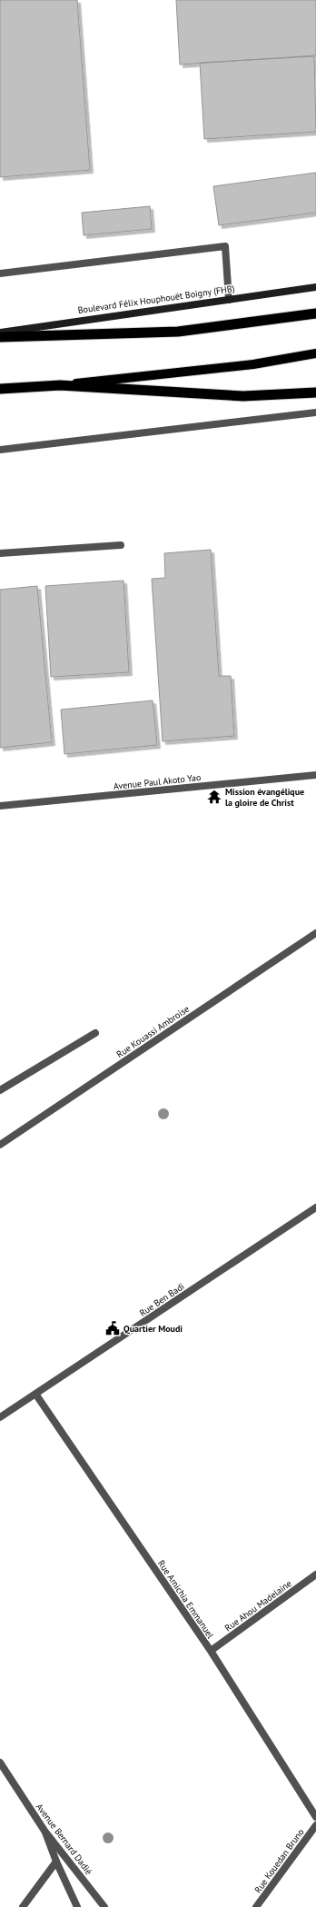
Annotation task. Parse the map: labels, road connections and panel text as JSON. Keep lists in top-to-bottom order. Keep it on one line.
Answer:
{"streets":{"main road":["Boulevard Félix Houphouët Boigny (FHB)"],"street":["Avenue Paul Akoto Yao","Rue Kouassi Ambroise","Rue Ben Badi","Rue Amichia Emmanuel","Rue Ahou Madelaine","Avenue Bernard Dadié","Rue Kouedan Bruno"]},"crossings":[["Rue Ben Badi","Rue Amichia Emmanuel"],["Rue Amichia Emmanuel","Rue Ahou Madelaine"]],"places":{"temple":["Mission évangélique la gloire de Christ"],"public building":["Quartier Moudi"]}}
